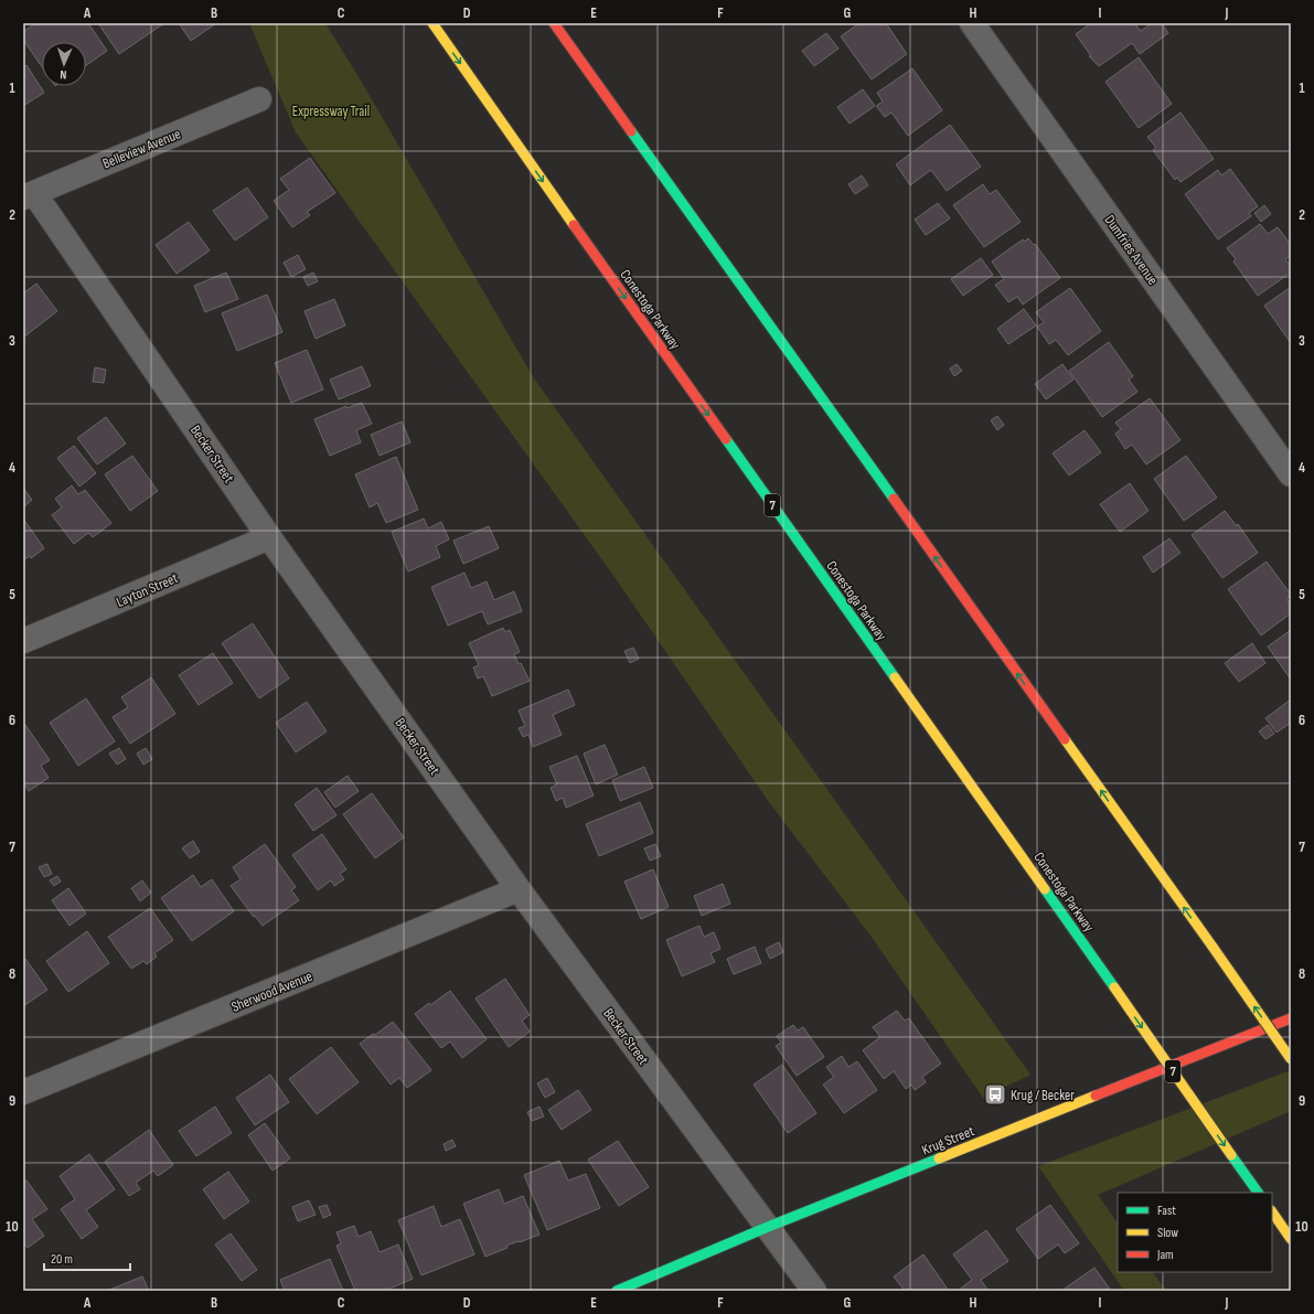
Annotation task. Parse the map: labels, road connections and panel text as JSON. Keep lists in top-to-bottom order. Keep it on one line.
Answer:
{"streets":{"main road":["Conestoga Parkway","7","Krug Street"],"street":["Belleview Avenue","Dumfries Avenue","Becker Street","Layton Street","Sherwood Avenue"]},"crossings":[["Belleview Avenue","Becker Street"],["Becker Street","Layton Street"],["Becker Street","Sherwood Avenue"],["Becker Street","Krug Street"]],"one_way":["Conestoga Parkway"],"parks":["Expressway Trail"],"places":{"bus stop":["Krug / Becker"]},"legend":["Fast","Slow","Jam"],"scale_bar":"20 m","north":"bottom","grid":{"columns":["A","B","C","D","E","F","G","H","I","J"],"rows":["1","2","3","4","5","6","7","8","9","10"]}}
